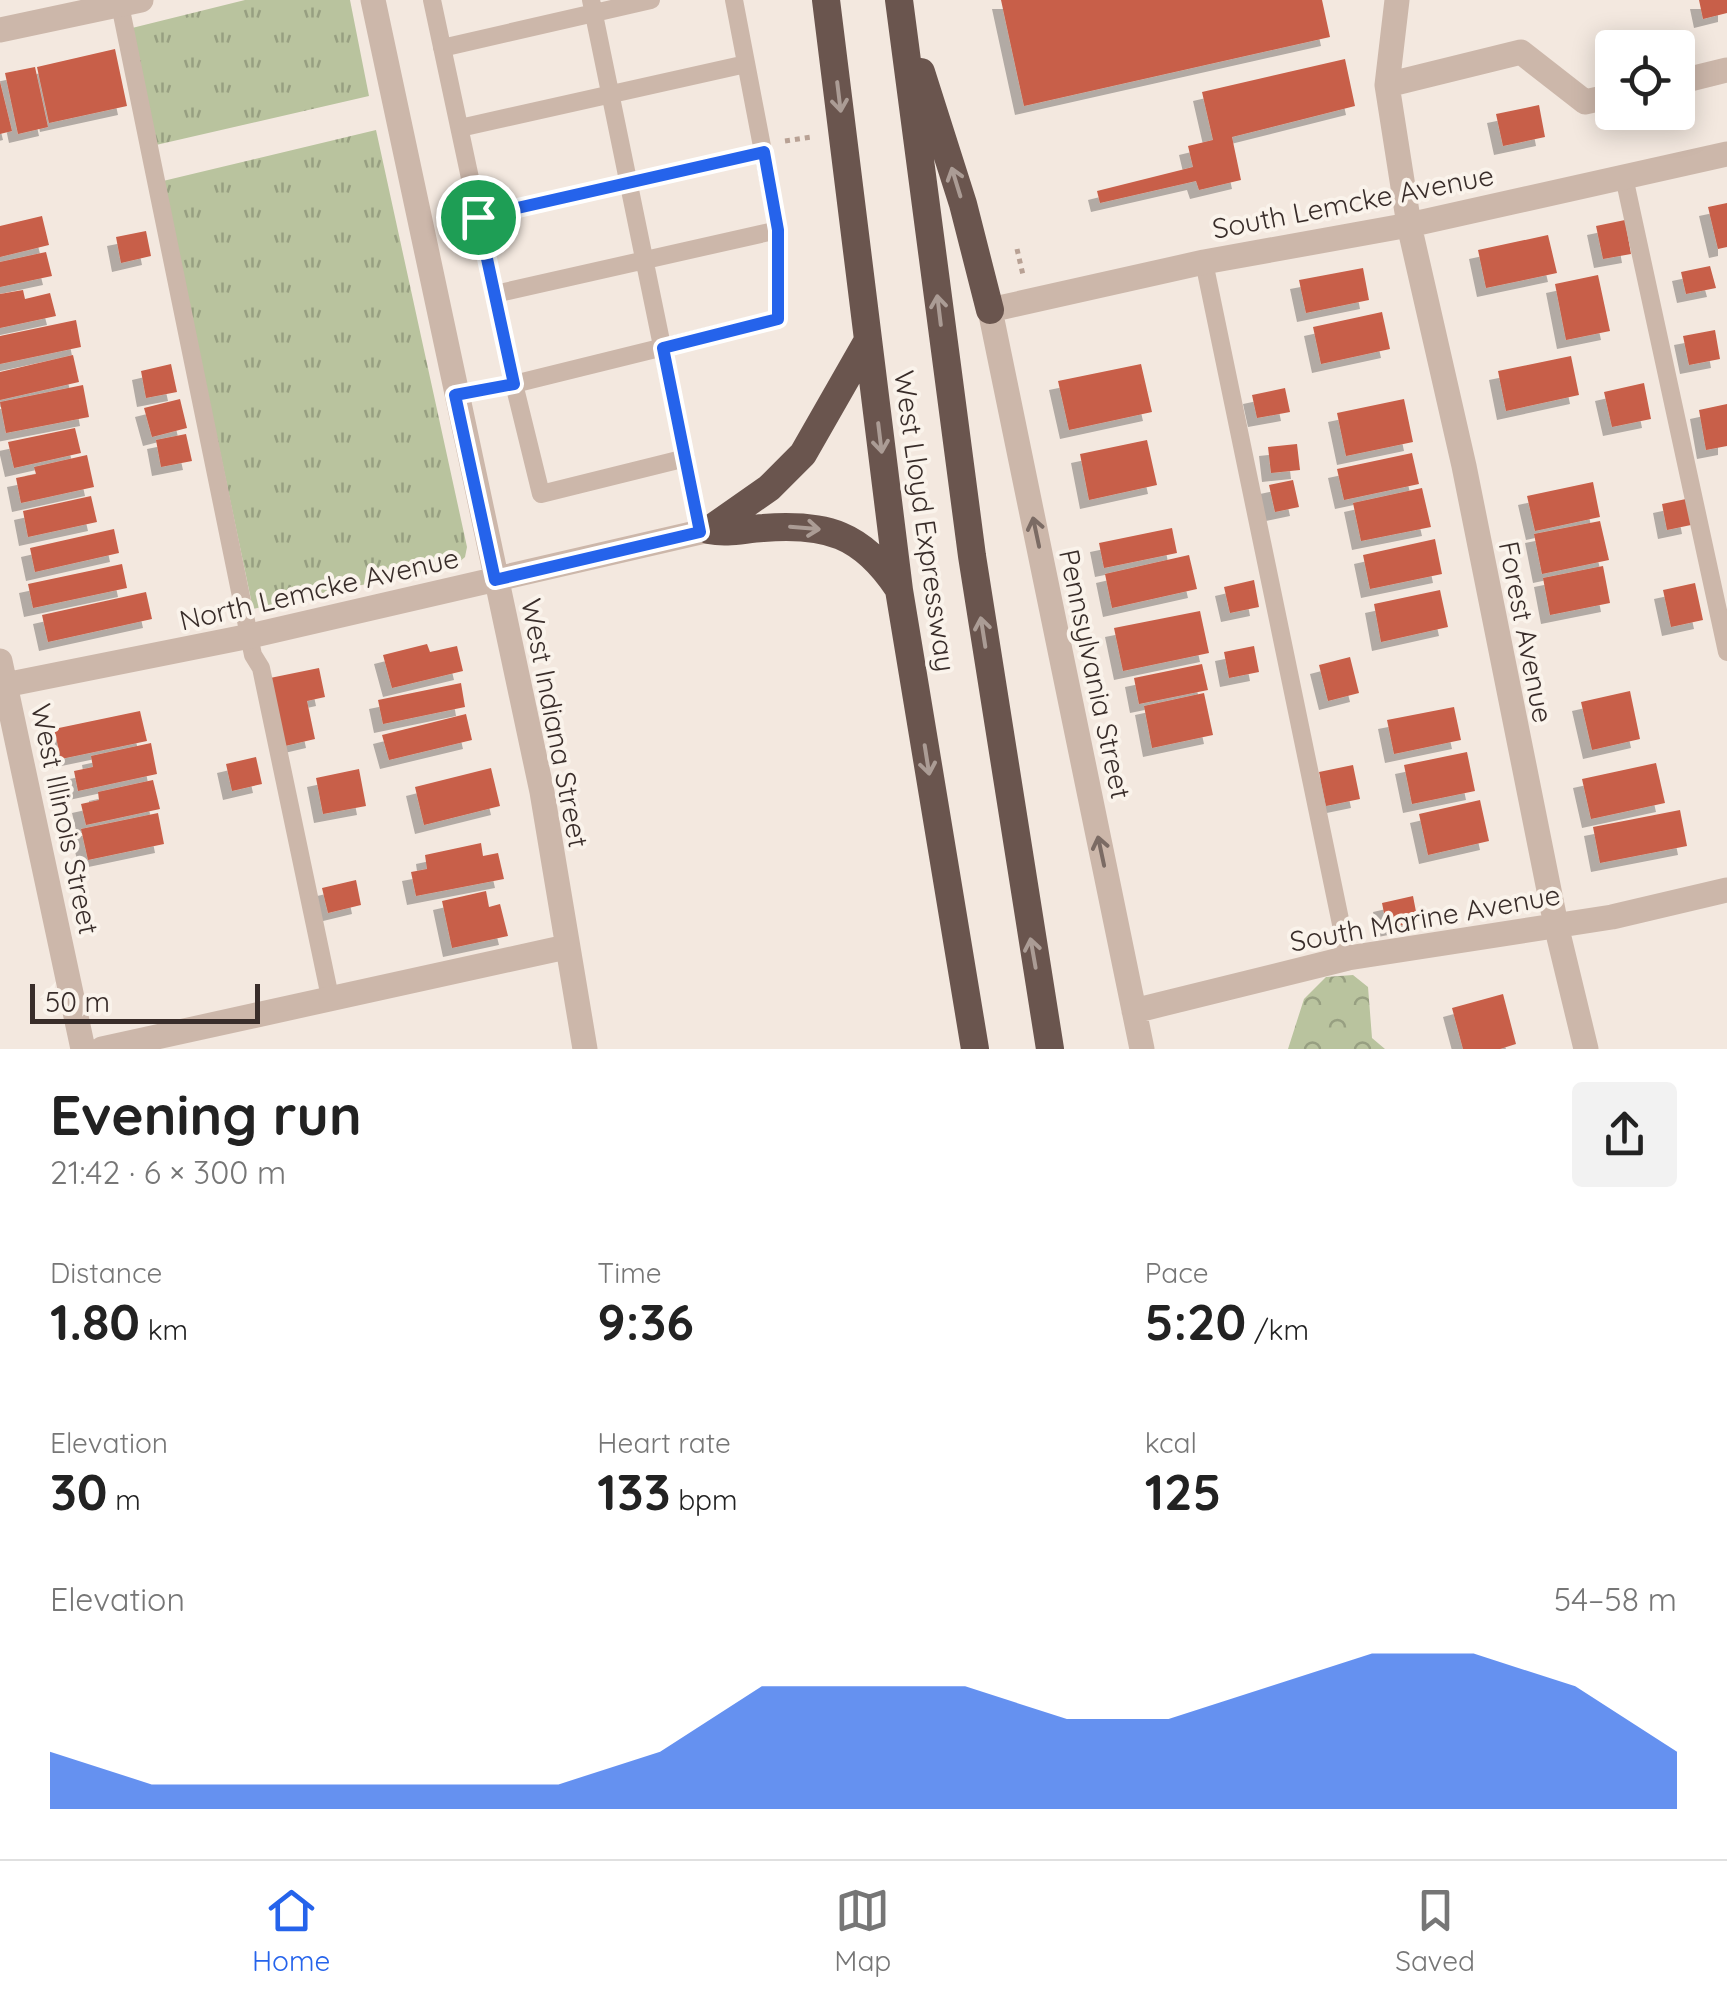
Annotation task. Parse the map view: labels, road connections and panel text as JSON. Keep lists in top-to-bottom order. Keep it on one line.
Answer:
{"streets":{"highway":["West Lloyd Expressway"],"street":["South Lemcke Avenue","North Lemcke Avenue","Forest Avenue","Pennsylvania Street","West Indiana Street","West Illinois Street","South Marine Avenue"]},"crossings":[["South Lemcke Avenue","Forest Avenue"],["South Lemcke Avenue","Pennsylvania Street"],["North Lemcke Avenue","West Indiana Street"],["North Lemcke Avenue","West Illinois Street"],["Forest Avenue","South Marine Avenue"],["Pennsylvania Street","South Marine Avenue"]],"one_way":["Pennsylvania Street"],"scale_bar":"50 m","page":{"scale":"50 m","heading":["Evening run","21:42 · 6 × 300 m"],"stats":[["Distance","1.80 km"],["Time","9:36"],["Pace","5:20 /km"],["Elevation","30 m"],["Heart rate","133 bpm"],["kcal","125"]],"chart":["Elevation","54–58 m"],"tabs":["Home","Map","Saved"]}}
